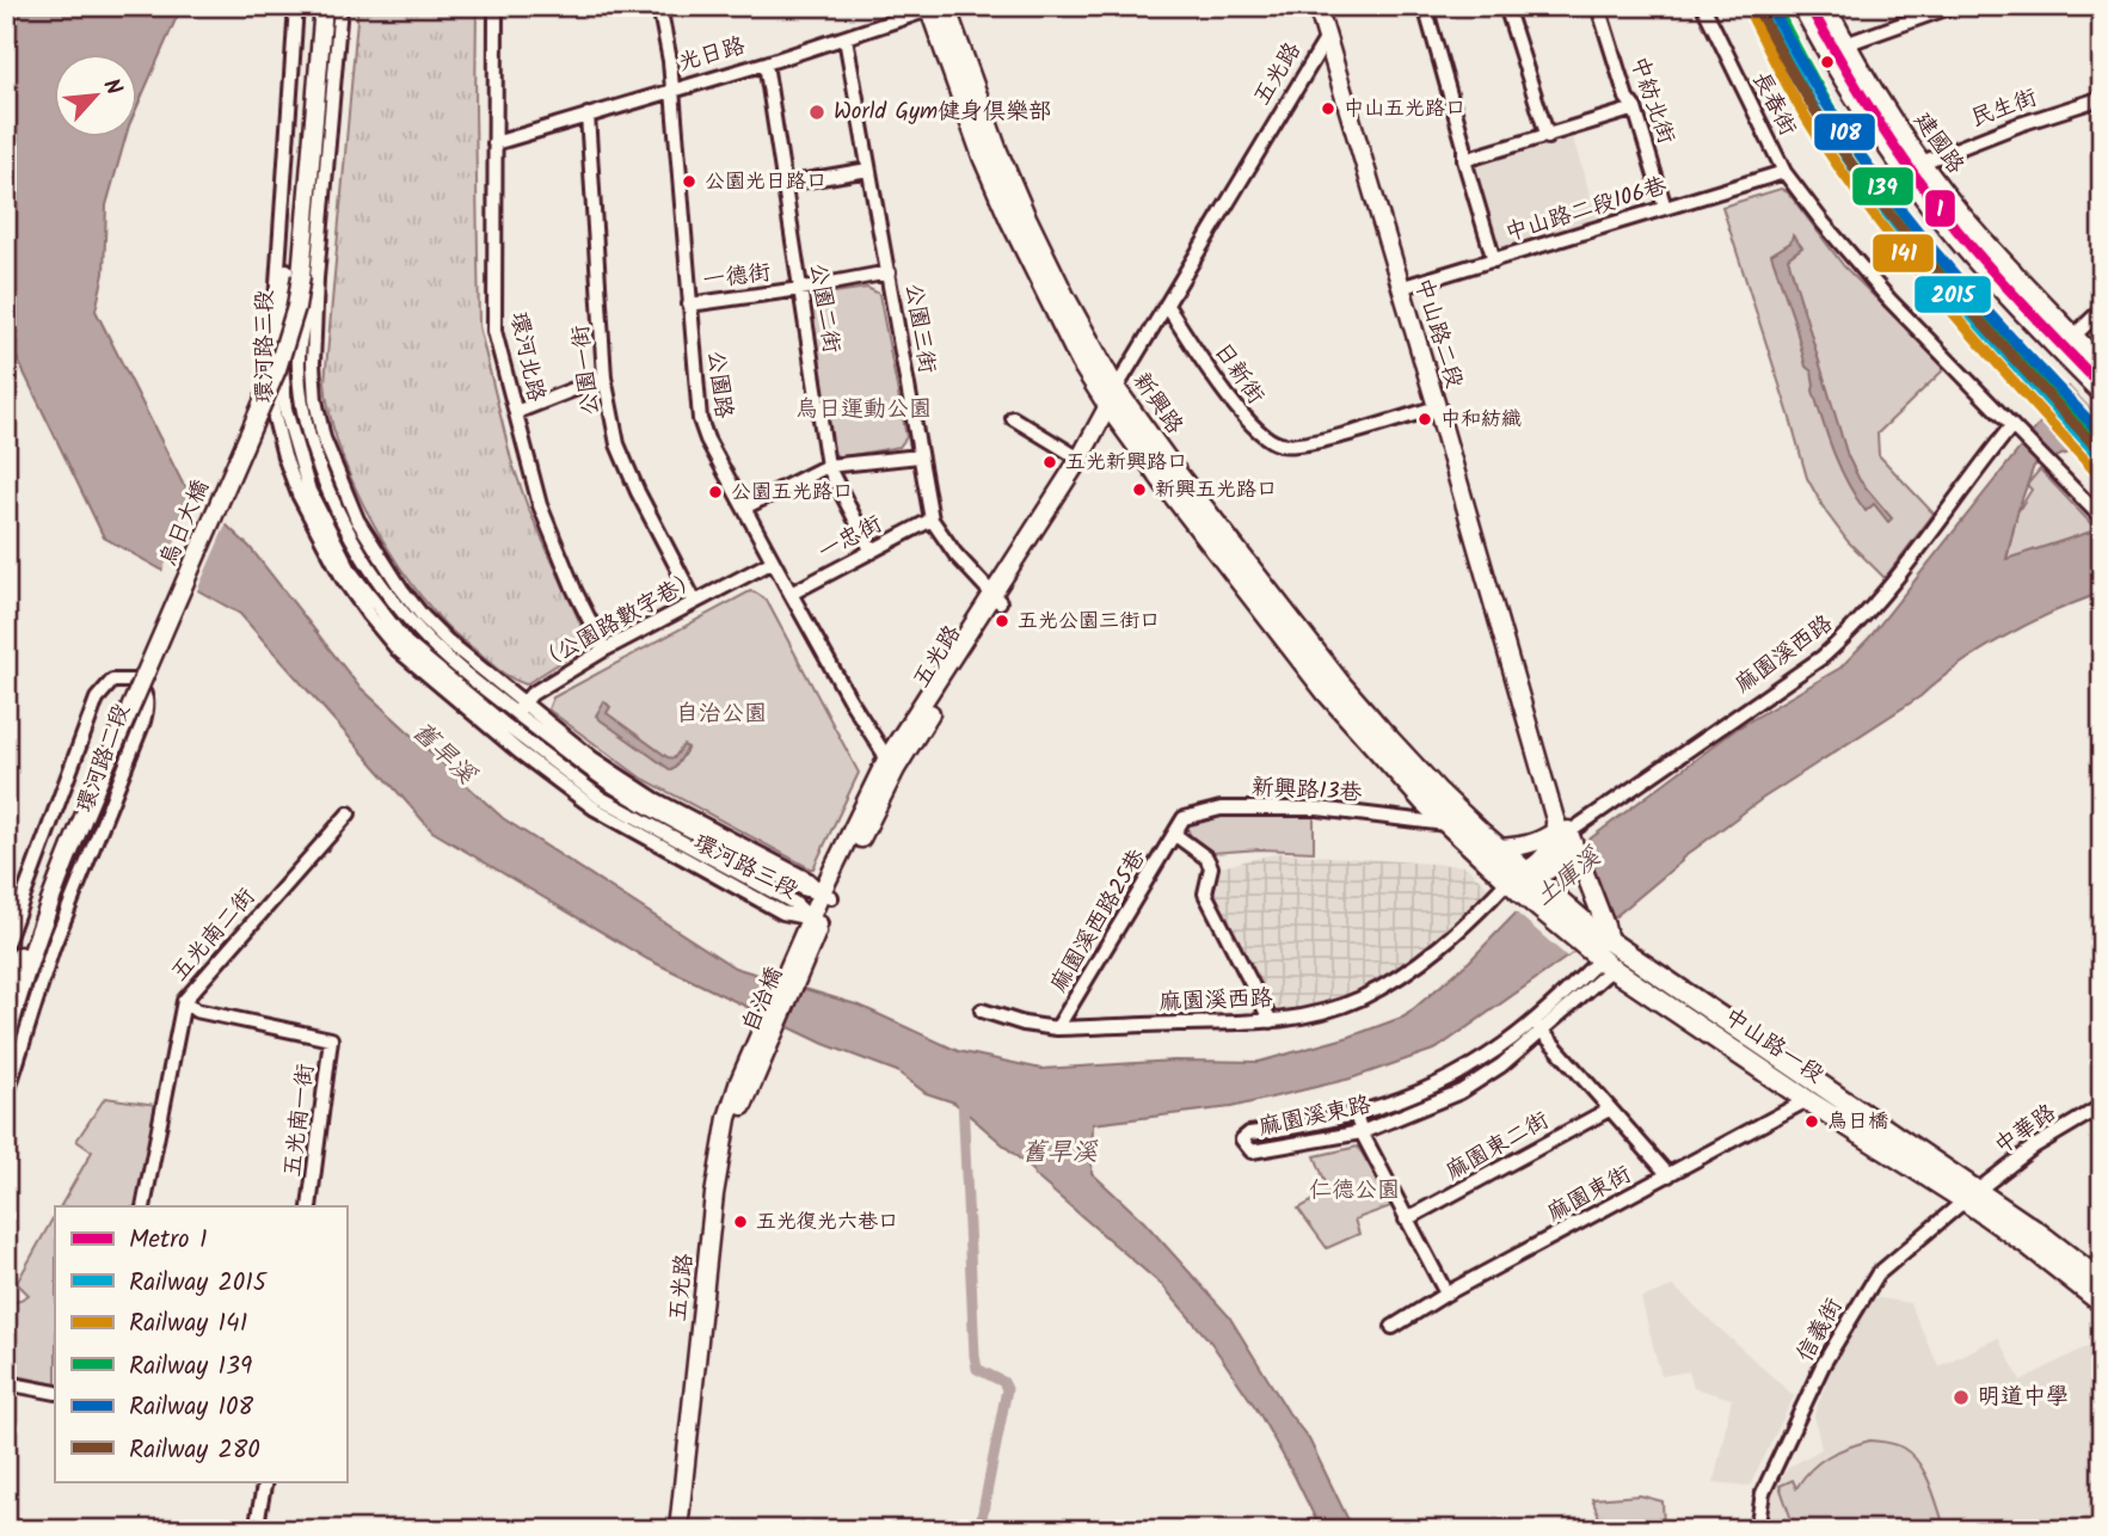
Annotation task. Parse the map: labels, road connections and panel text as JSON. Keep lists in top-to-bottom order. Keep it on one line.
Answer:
{"streets":{"main road":["新興路","中山路一段"],"street":["光日路","五光路","中紡北街","長春街","民生街","建國路","中山路二段106巷","一德街","公園二街","公園三街","中山路二段","環河路三段","環河北路","公園一街","日新街","公園路","烏日大橋","一忠街","（公園路數字巷）","麻園溪西路","環河路二段","新興路13巷","麻園溪西路25巷","五光南二街","自治橋","麻園溪東路","五光南一街","中華路","麻園東二街","麻園東街","信義街"]},"crossings":[["光日路","公園二街"],["光日路","公園三街"],["光日路","環河北路"],["光日路","公園一街"],["光日路","公園路"],["光日路","新興路"],["五光路","公園三街"],["五光路","中山路二段"],["五光路","環河路三段"],["五光路","日新街"],["五光路","公園路"],["五光路","新興路"],["五光路","自治橋"],["中紡北街","中山路二段106巷"],["長春街","中山路二段106巷"],["長春街","麻園溪西路"],["民生街","建國路"],["中山路二段106巷","中山路二段"],["一德街","公園二街"],["一德街","公園三街"],["一德街","公園路"],["公園二街","一忠街"],["公園三街","一忠街"],["中山路二段","日新街"],["中山路二段","新興路"],["中山路二段","麻園溪西路"],["環河路三段","（公園路數字巷）"],["環河北路","（公園路數字巷）"],["公園一街","（公園路數字巷）"],["公園路","一忠街"],["公園路","（公園路數字巷）"],["新興路","麻園溪西路"],["新興路","新興路13巷"],["麻園溪西路","麻園溪西路25巷"],["新興路13巷","麻園溪西路25巷"],["五光南二街","五光南一街"],["中山路一段","麻園溪東路"],["中山路一段","中華路"],["中山路一段","麻園東街"],["中山路一段","信義街"],["中華路","信義街"]],"water":["舊旱溪","土庫溪"],"parks":["烏日運動公園","自治公園","仁德公園"],"places":["中山五光路口","World Gym健身俱樂部","公園光日路口","中和紡織","五光新興路口","新興五光路口","公園五光路口","五光公園三街口","烏日橋","五光復光六巷口","明道中學"],"lines":["metro line 1","rail line 2015","rail line 139","rail line 108","rail line 141","rail line 280"],"legend":["Metro 1","Railway 2015","Railway 141","Railway 139","Railway 108","Railway 280"],"north":"top right"}
